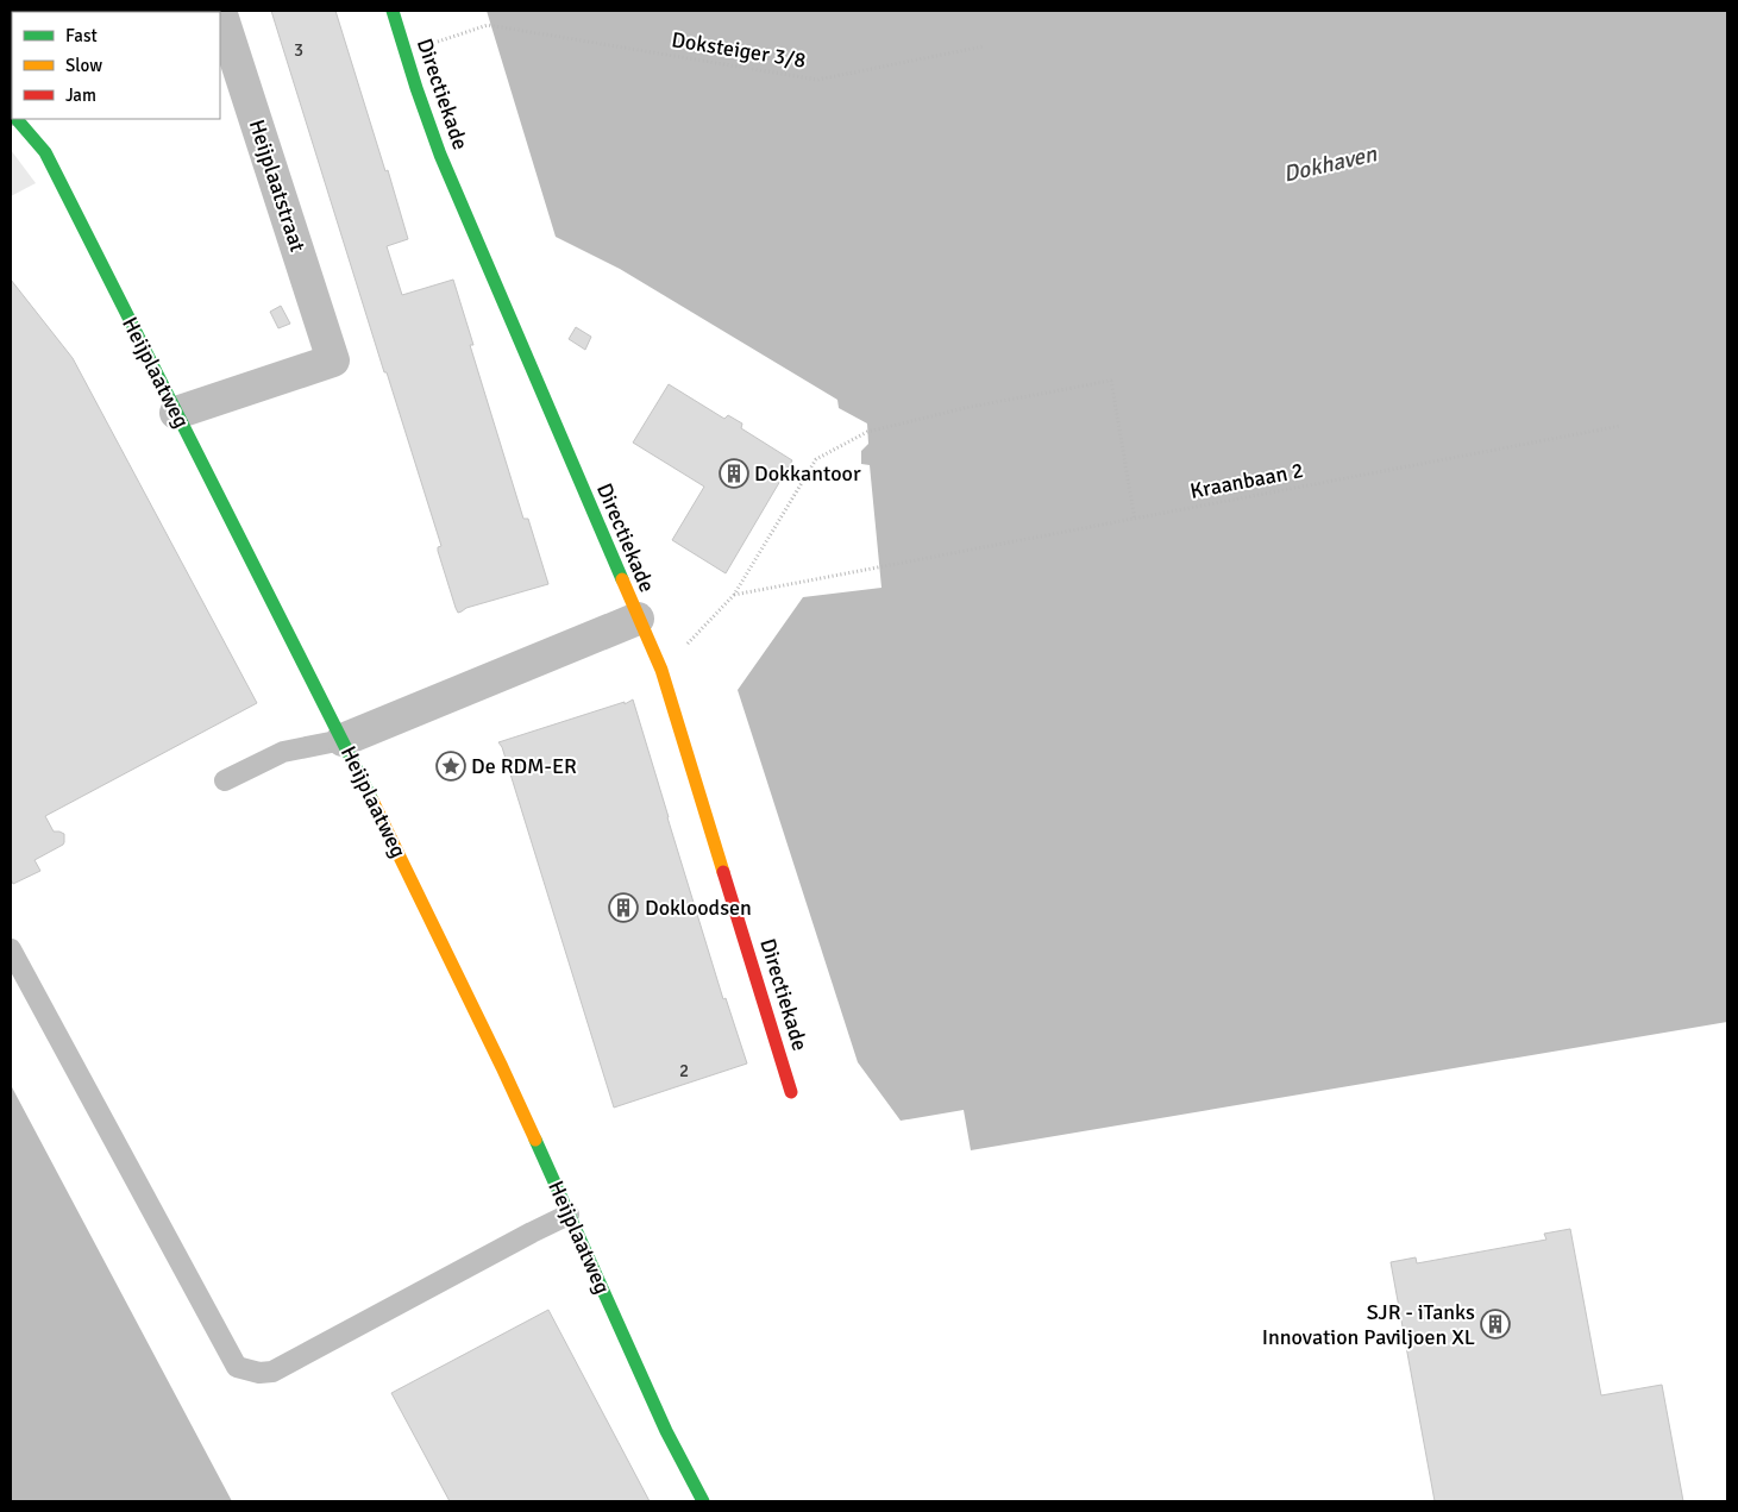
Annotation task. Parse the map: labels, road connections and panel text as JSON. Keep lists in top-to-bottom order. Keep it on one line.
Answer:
{"streets":{"street":["Directiekade","Heijplaatstraat","Heijplaatweg"],"path":["Doksteiger 3/8","Kraanbaan 2"]},"crossings":[["Doksteiger 3/8","Directiekade"],["Heijplaatstraat","Heijplaatweg"]],"water":["Dokhaven"],"places":{"building":["Dokkantoor","Dokloodsen","SJR - iTanks Innovation Paviljoen XL"],"place":["De RDM-ER"]},"house_numbers":["3","2"],"legend":["Fast","Slow","Jam"]}
